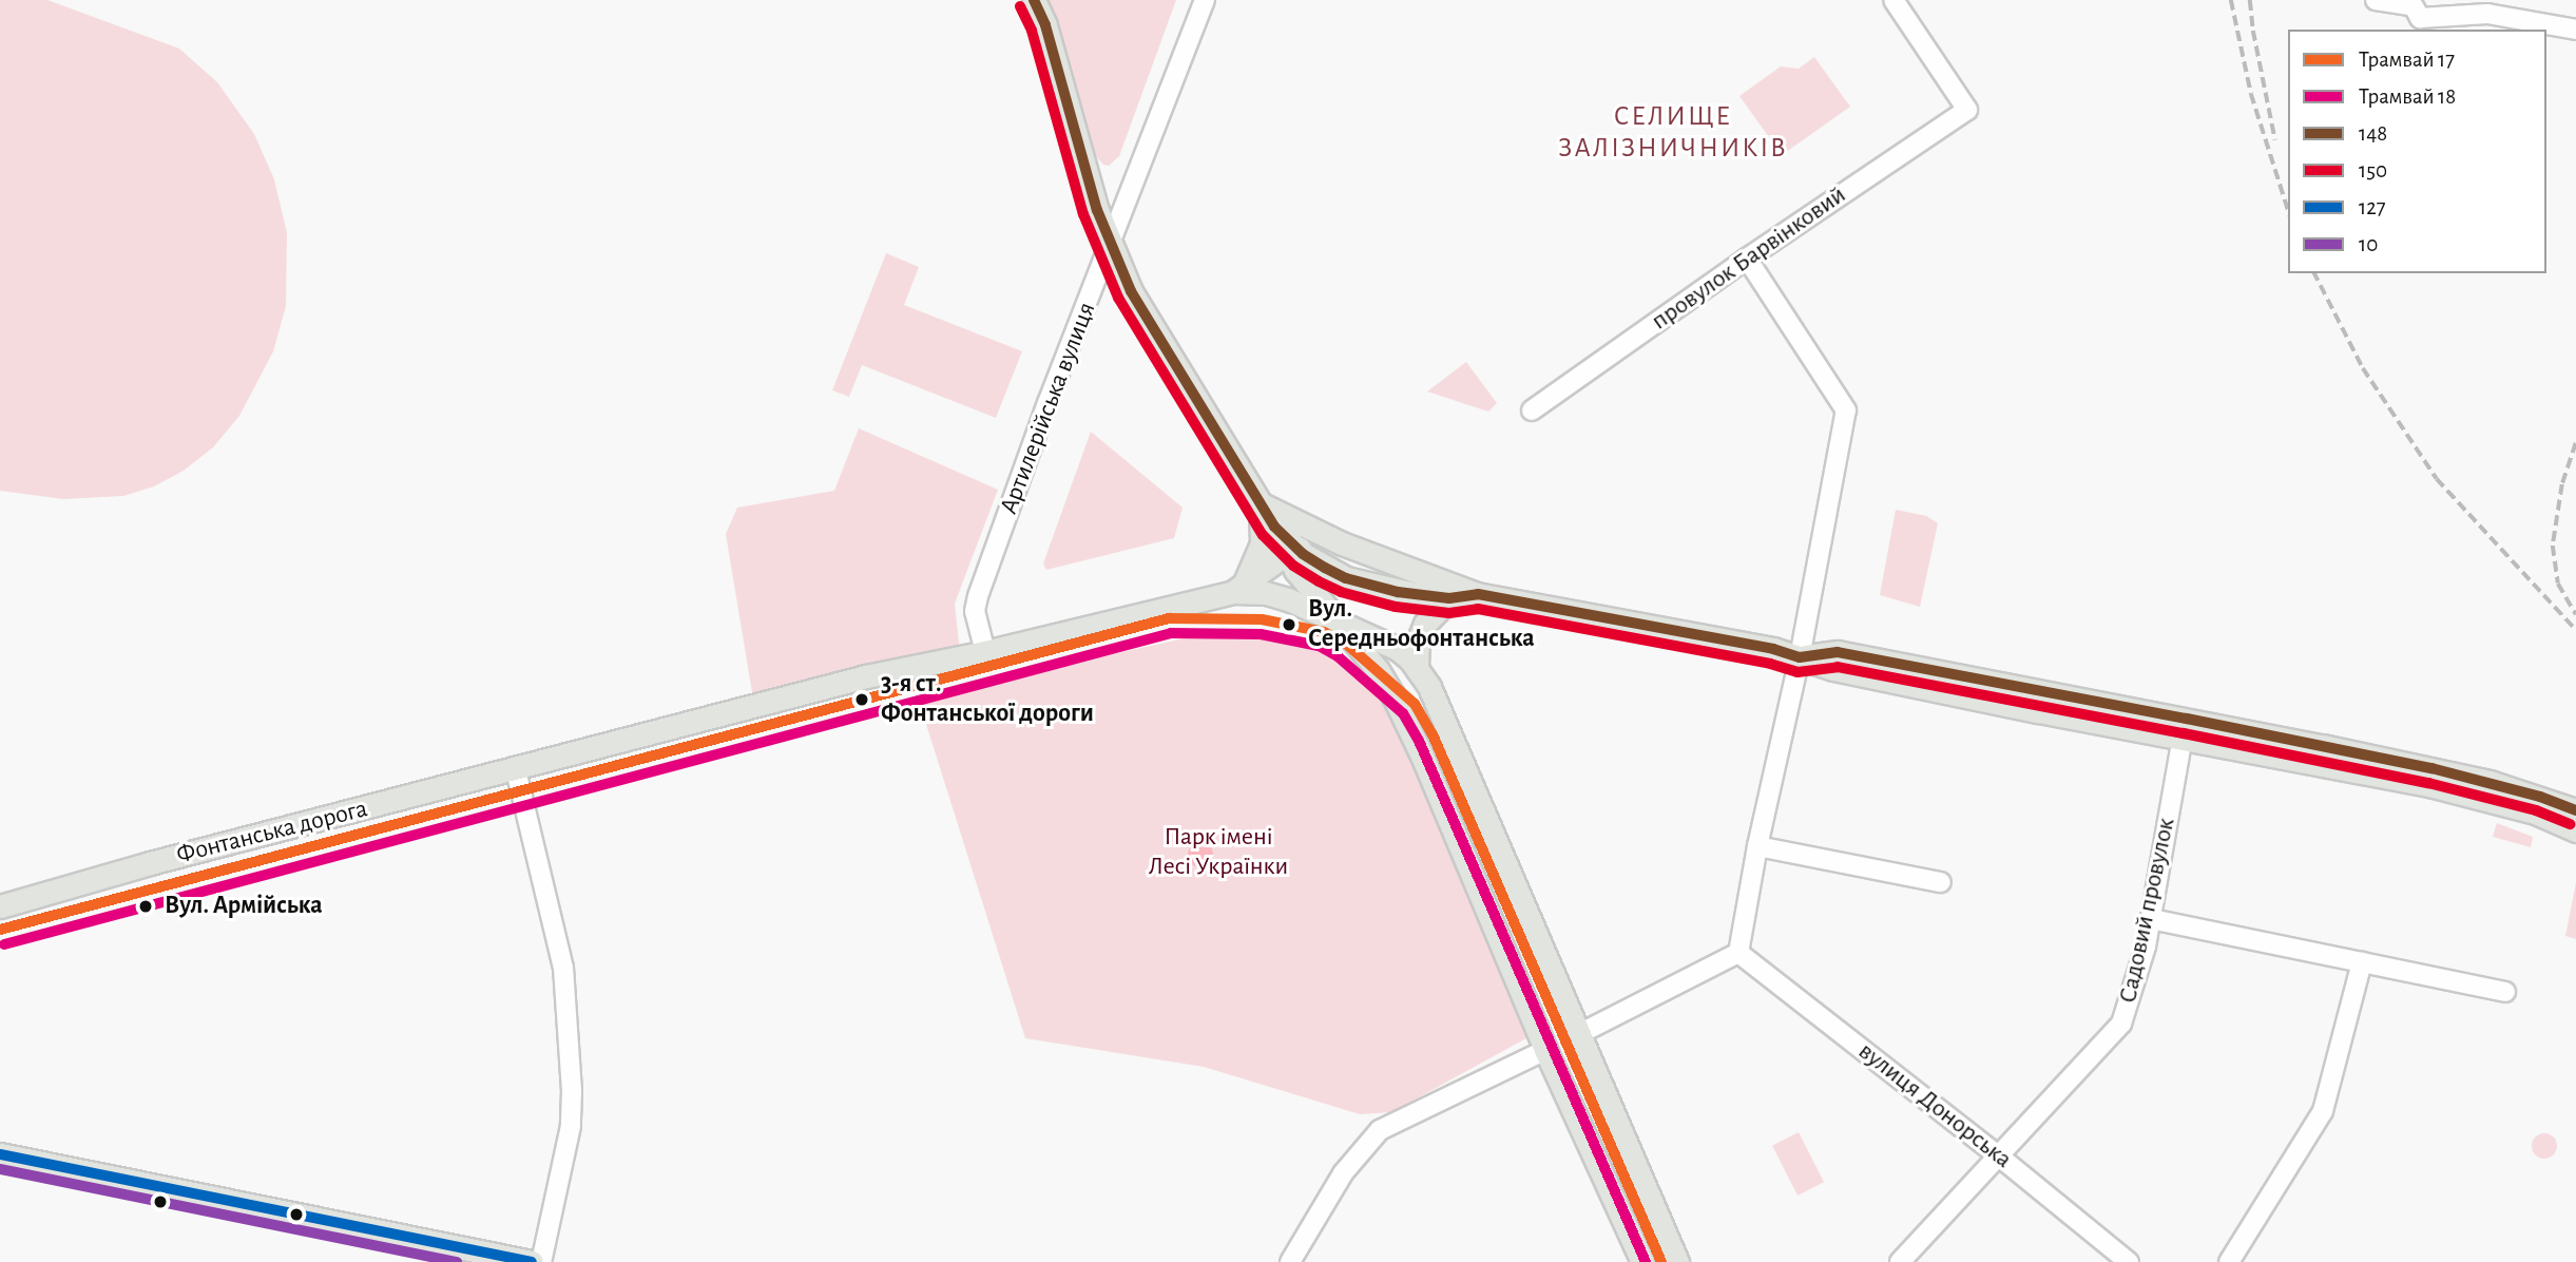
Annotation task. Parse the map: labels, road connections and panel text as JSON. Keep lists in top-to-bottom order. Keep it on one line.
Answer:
{"streets":{"main road":["Фонтанська дорога"],"street":["провулок Барвінковий","Артилерійська вулиця","Садовий провулок","вулиця Донорська"]},"crossings":[["Артилерійська вулиця","Фонтанська дорога"],["Садовий провулок","вулиця Донорська"]],"districts":["СЕЛИЩЕ ЗАЛІЗНИЧНИКІВ"],"parks":["Парк імені Лесі Українки"],"places":["Вул. Середньофонтанська","3-я ст. Фонтанської дороги","Вул. Армійська"],"lines":["transit line 148","transit line 150","tram line 17","tram line 18","transit line 127","transit line 10"],"legend":["Трамвай 17","Трамвай 18","148","150","127","10"]}
